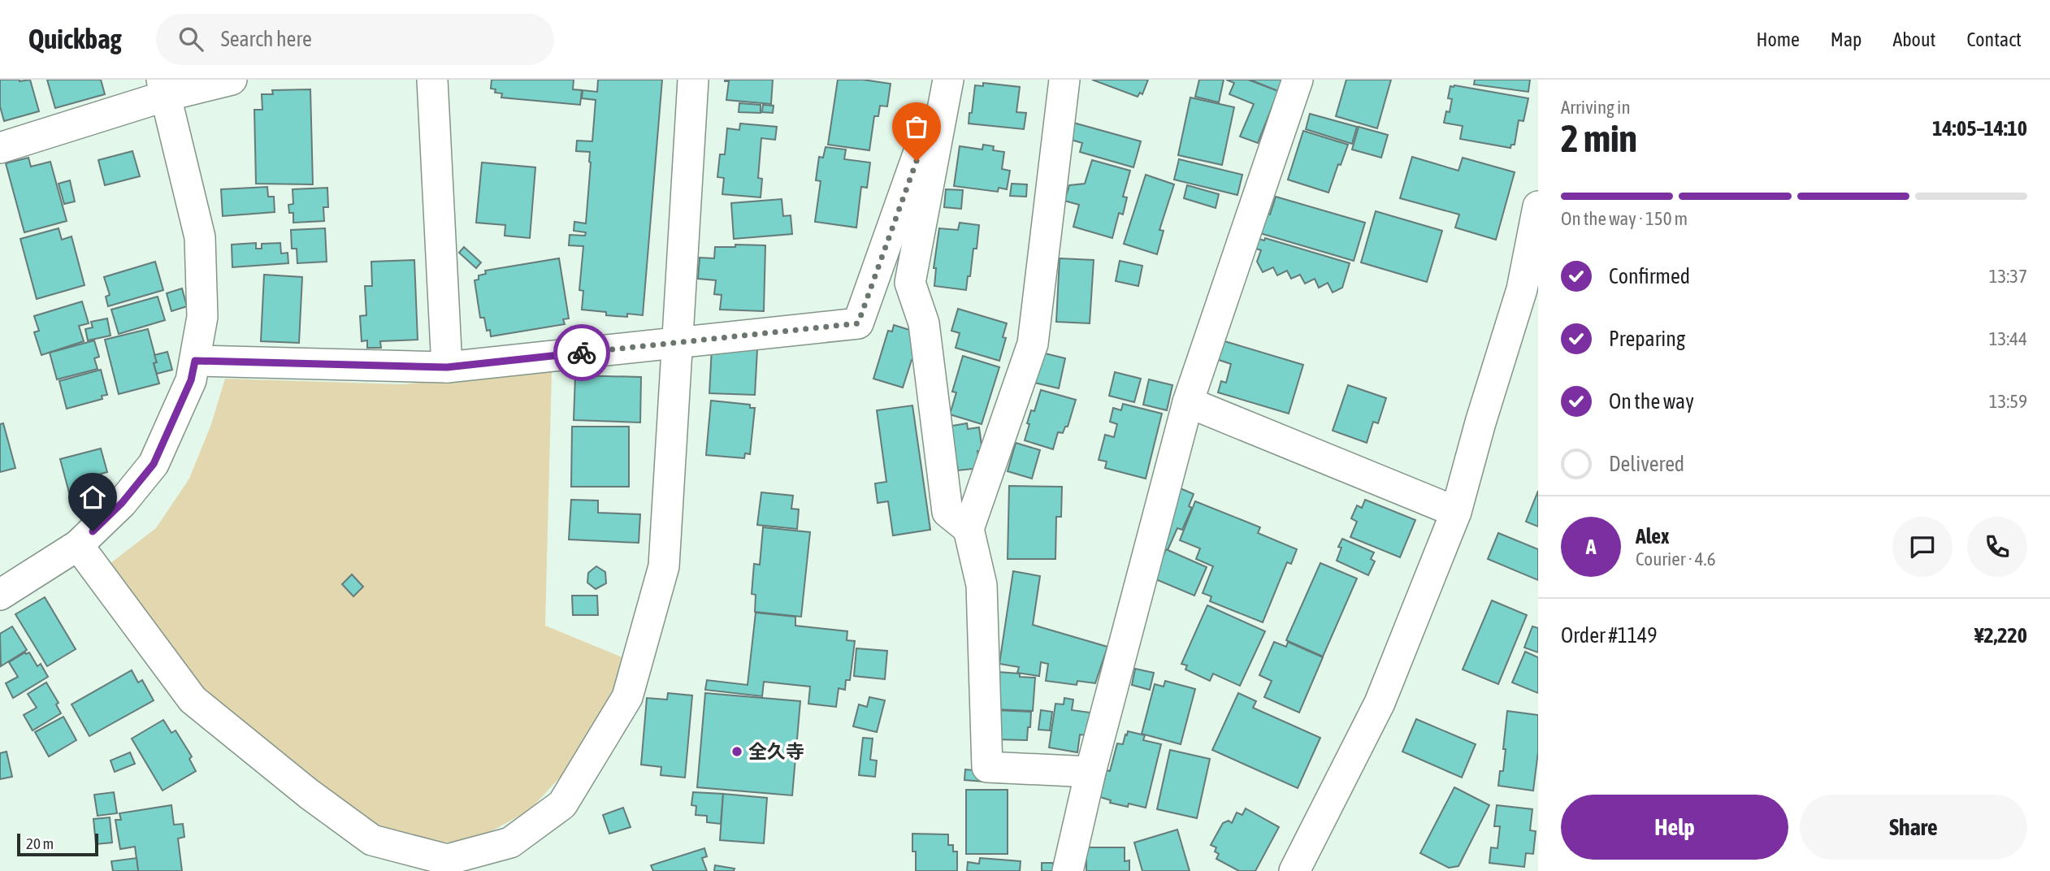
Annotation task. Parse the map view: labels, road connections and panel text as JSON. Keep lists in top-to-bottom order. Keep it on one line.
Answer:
{"places":["全久寺"],"scale_bar":"20 m","page":{"header":"Quickbag","search":"Search here","nav":["Home","Map","About","Contact"],"heading":["2 min","Arriving in","14:05–14:10"],"panel":["Alex","Courier · 4.6","Order #1149","¥2,220"],"bar":"On the way · 150 m","list":[["Confirmed","13:37"],["Preparing","13:44"],["On the way","13:59"],"Delivered"],"round":"A","buttons":["Help","Share"],"scale":"20 m"}}
